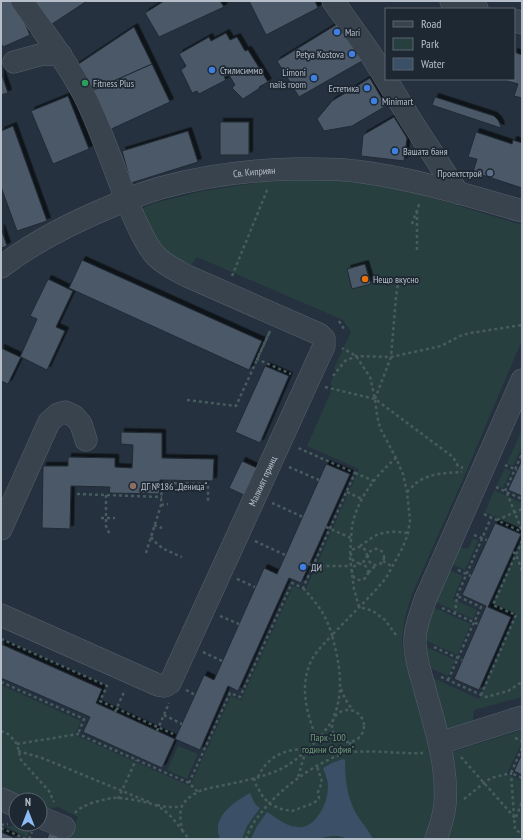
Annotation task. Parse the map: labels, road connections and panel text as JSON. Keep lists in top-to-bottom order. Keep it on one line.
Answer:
{"streets":{"street":["Св. Киприян","Малкият принц"]},"crossings":[["Св. Киприян","Малкият принц"]],"parks":["Парк \"100 години София\""],"places":["Mari","Petya Kostova","Стилисиммо","Limoni nails room","Fitness Plus","Естетика","Minimart","Вашата баня","Проектстрой","Нещо вкусно","ДГ №186 „Деница“","ДИ"],"legend":["Road","Park","Water"],"north":"top"}
